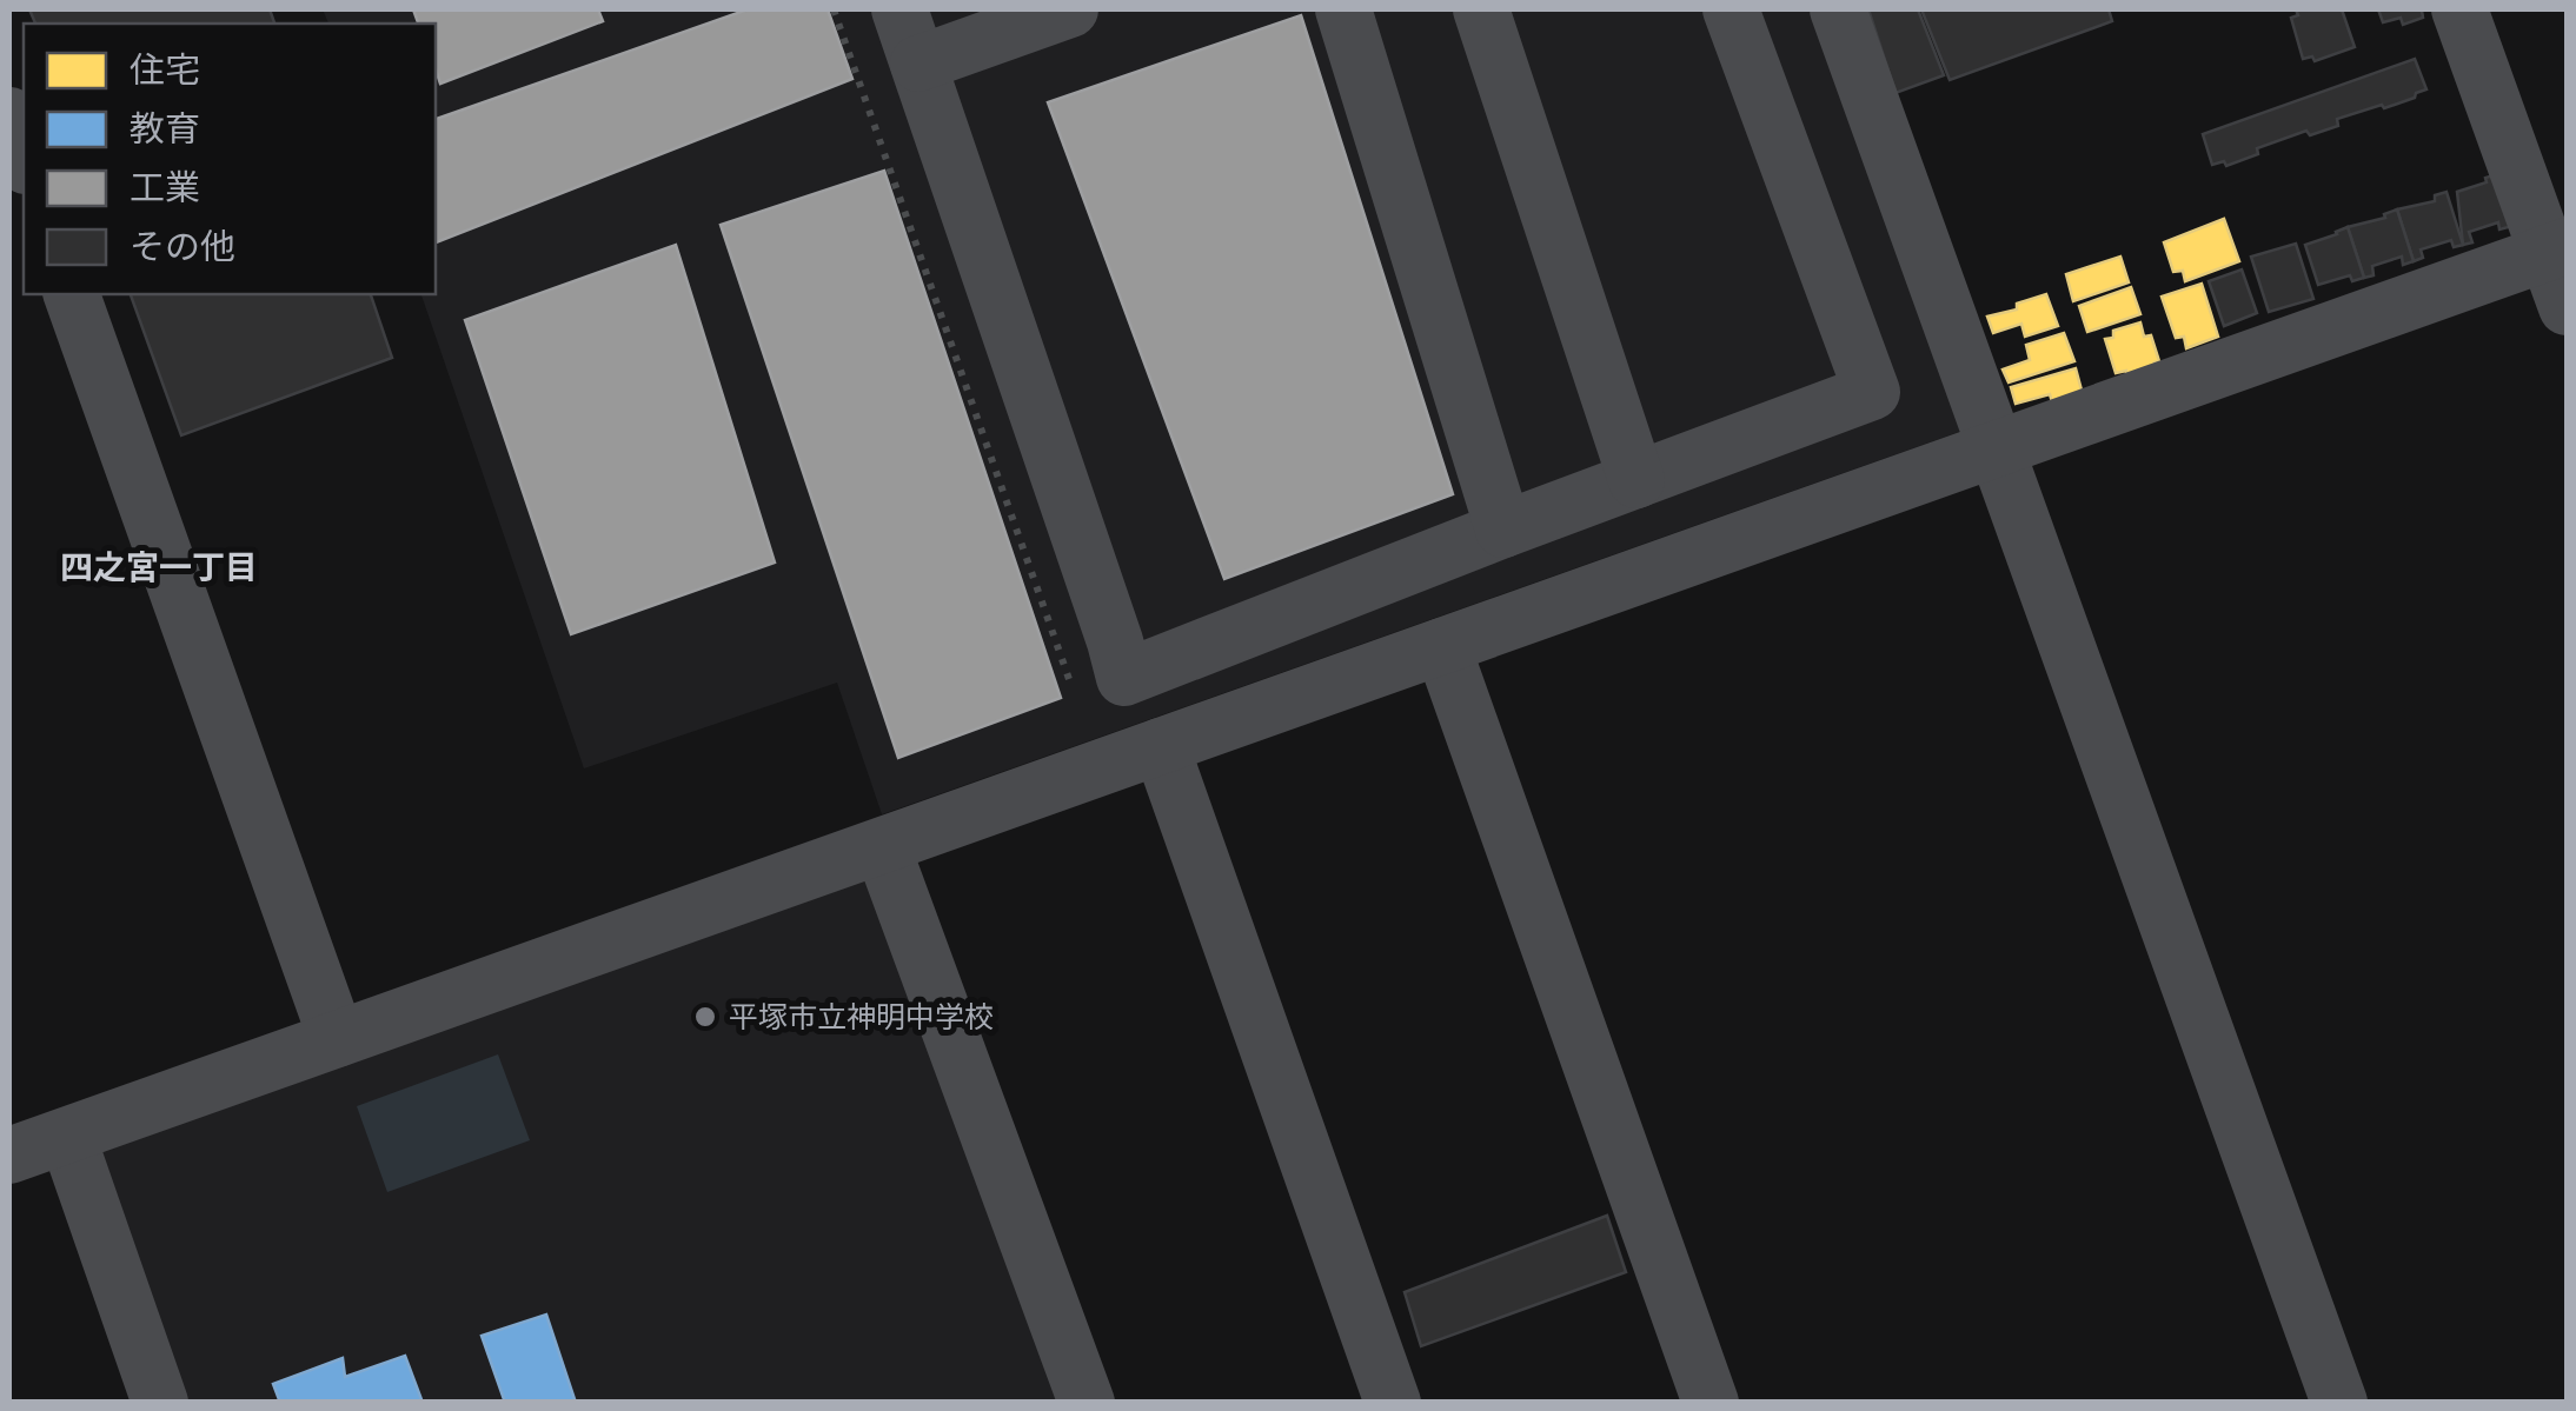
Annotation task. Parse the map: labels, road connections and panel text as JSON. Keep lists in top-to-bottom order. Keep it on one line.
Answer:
{"districts":["四之宮一丁目"],"places":["平塚市立神明中学校"],"legend":["住宅","教育","工業","その他"]}
